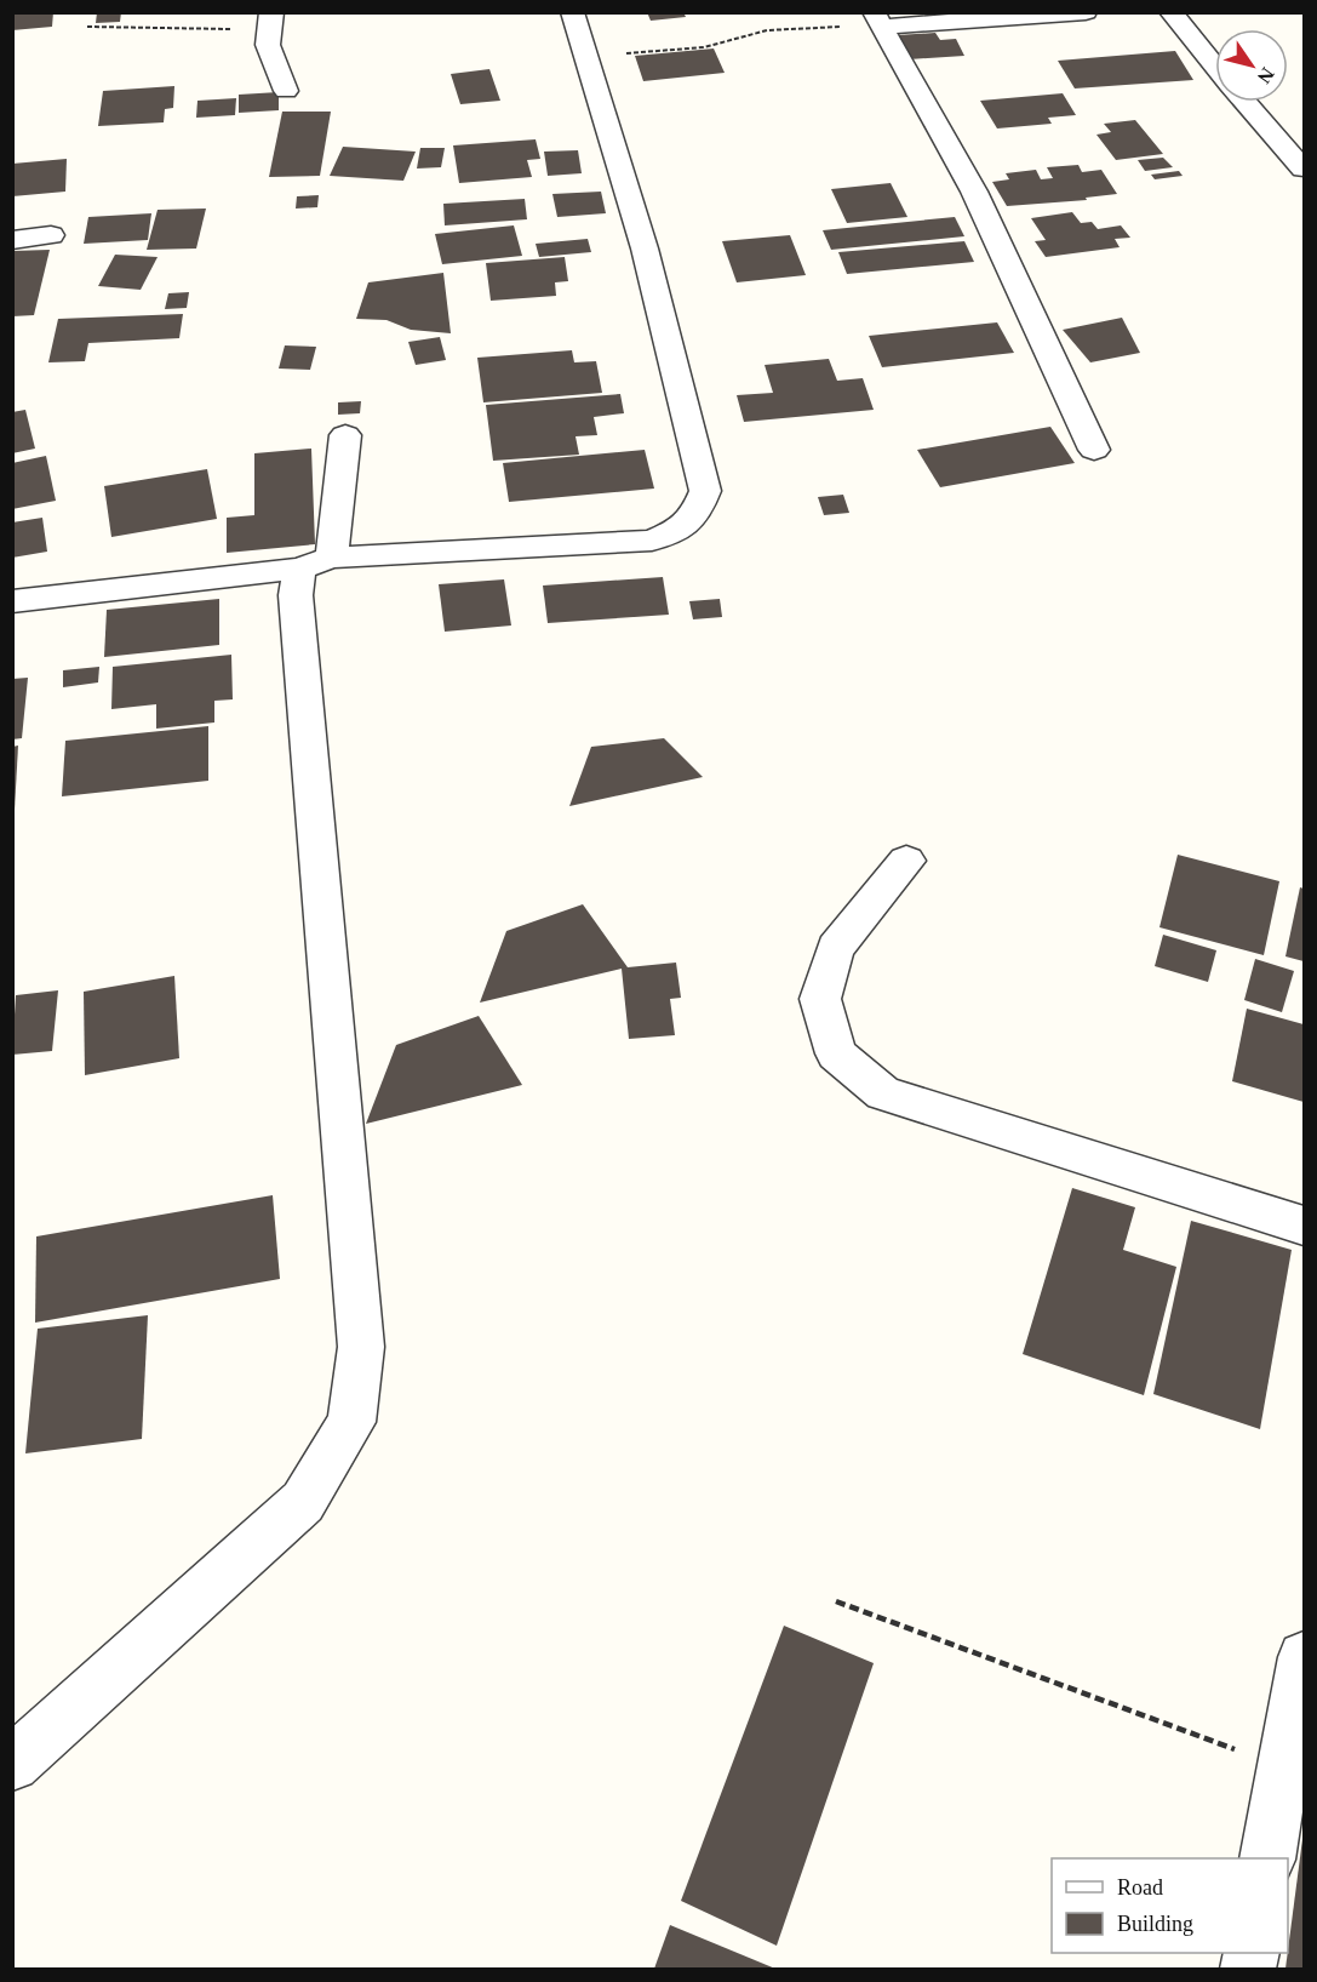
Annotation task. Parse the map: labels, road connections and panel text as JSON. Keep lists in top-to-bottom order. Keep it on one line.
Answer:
{"legend":["Road","Building"],"north":"bottom right"}
